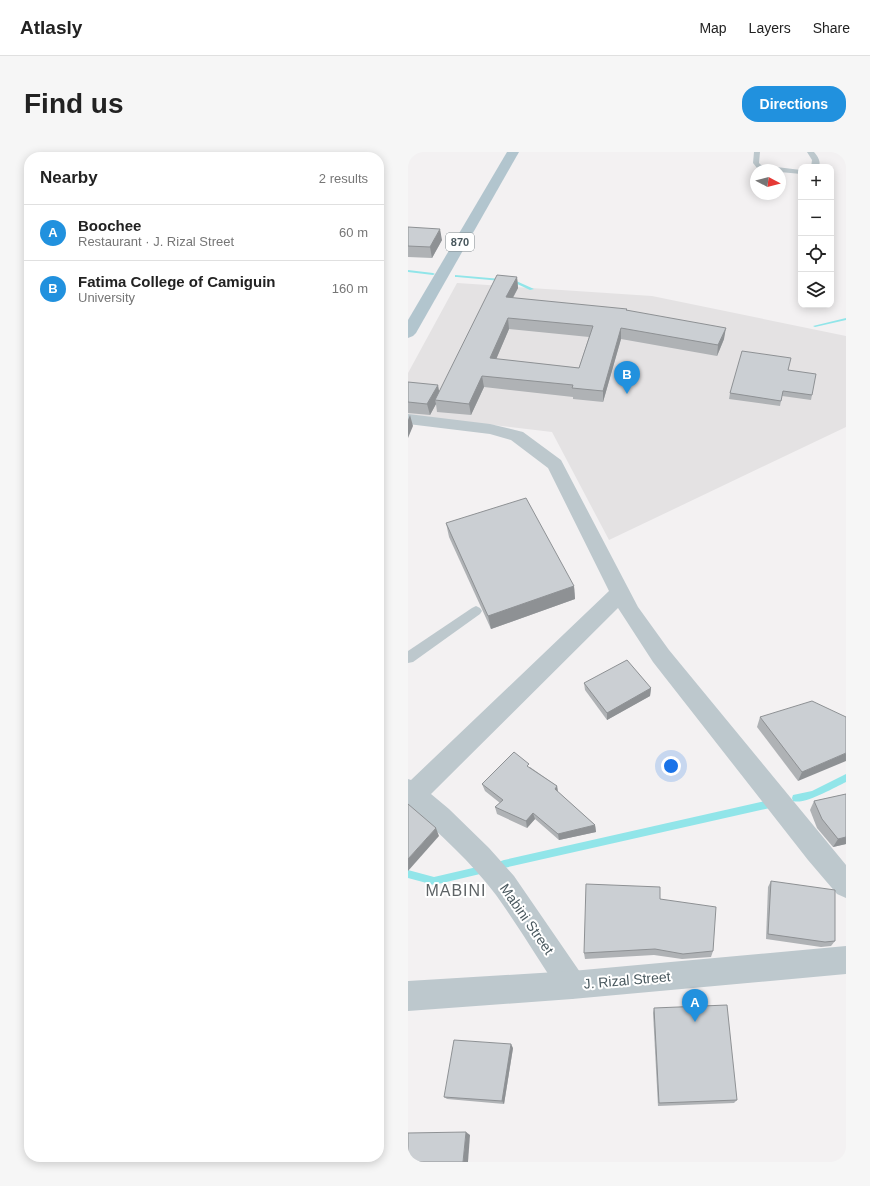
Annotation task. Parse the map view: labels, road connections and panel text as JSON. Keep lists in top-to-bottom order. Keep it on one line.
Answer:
{"streets":{"main road":["870"],"street":["Mabini Street","J. Rizal Street"]},"crossings":[["Mabini Street","J. Rizal Street"]],"districts":["MABINI"],"north":"right","page":{"header":"Atlasly","nav":["Map","Layers","Share"],"buttons":"Directions","title":"Find us","heading":["Nearby","2 results"],"map_buttons":["+","−"],"list":[{"mark":"A","name":"Boochee","note":"Restaurant · J. Rizal Street","value":"60 m"},{"mark":"B","name":"Fatima College of Camiguin","note":"University","value":"160 m"}],"pins":["B","A"]}}
